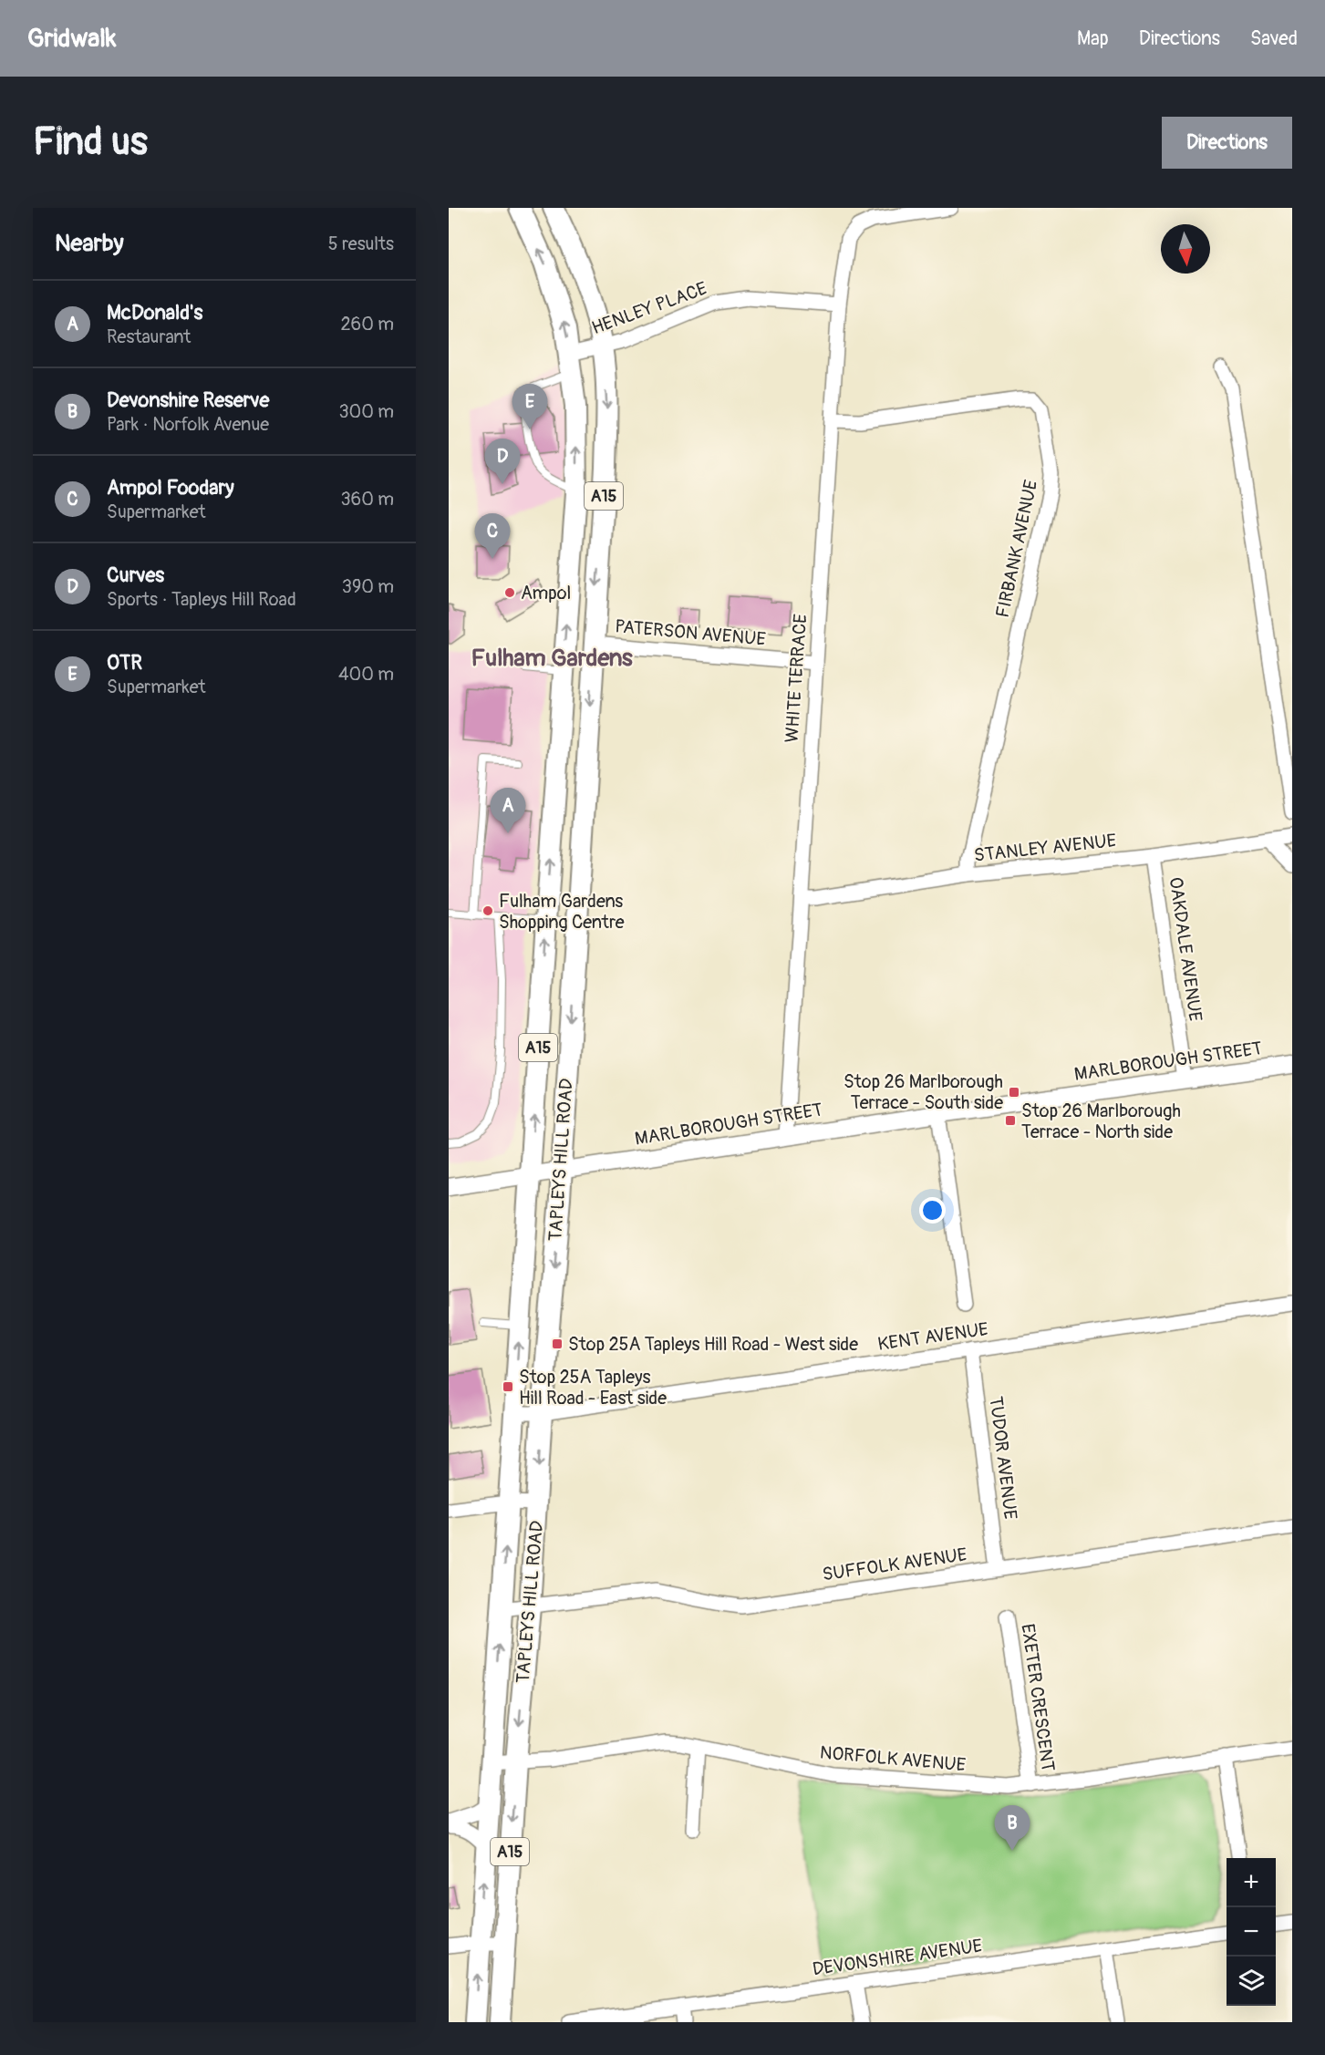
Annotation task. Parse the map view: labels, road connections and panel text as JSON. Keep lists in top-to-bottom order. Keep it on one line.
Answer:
{"streets":{"main road":["A15","TAPLEYS HILL ROAD"],"street":["HENLEY PLACE","FIRBANK AVENUE","PATERSON AVENUE","WHITE TERRACE","STANLEY AVENUE","OAKDALE AVENUE","MARLBOROUGH STREET","KENT AVENUE","TUDOR AVENUE","SUFFOLK AVENUE","EXETER CRESCENT","NORFOLK AVENUE","DEVONSHIRE AVENUE"]},"crossings":[["HENLEY PLACE","WHITE TERRACE"],["HENLEY PLACE","TAPLEYS HILL ROAD"],["FIRBANK AVENUE","WHITE TERRACE"],["FIRBANK AVENUE","STANLEY AVENUE"],["PATERSON AVENUE","WHITE TERRACE"],["PATERSON AVENUE","TAPLEYS HILL ROAD"],["WHITE TERRACE","STANLEY AVENUE"],["WHITE TERRACE","MARLBOROUGH STREET"],["STANLEY AVENUE","OAKDALE AVENUE"],["OAKDALE AVENUE","MARLBOROUGH STREET"],["MARLBOROUGH STREET","TAPLEYS HILL ROAD"],["TAPLEYS HILL ROAD","KENT AVENUE"],["TAPLEYS HILL ROAD","SUFFOLK AVENUE"],["TAPLEYS HILL ROAD","NORFOLK AVENUE"],["KENT AVENUE","TUDOR AVENUE"],["TUDOR AVENUE","SUFFOLK AVENUE"],["EXETER CRESCENT","NORFOLK AVENUE"]],"districts":["Fulham Gardens"],"places":{"other":["Ampol","Fulham Gardens Shopping Centre"],"transit":["Stop 26 Marlborough Terrace - South side","Stop 26 Marlborough Terrace - North side","Stop 25A Tapleys Hill Road - West side","Stop 25A Tapleys Hill Road - East side"]},"north":"bottom","page":{"header":"Gridwalk","nav":["Map","Directions","Saved"],"buttons":"Directions","title":"Find us","heading":["Nearby","5 results"],"list":[{"mark":"A","name":"McDonald's","note":"Restaurant","value":"260 m"},{"mark":"B","name":"Devonshire Reserve","note":"Park · Norfolk Avenue","value":"300 m"},{"mark":"C","name":"Ampol Foodary","note":"Supermarket","value":"360 m"},{"mark":"D","name":"Curves","note":"Sports · Tapleys Hill Road","value":"390 m"},{"mark":"E","name":"OTR","note":"Supermarket","value":"400 m"}],"pins":["E","D","C","A","B"],"map_buttons":["+","−"]}}
